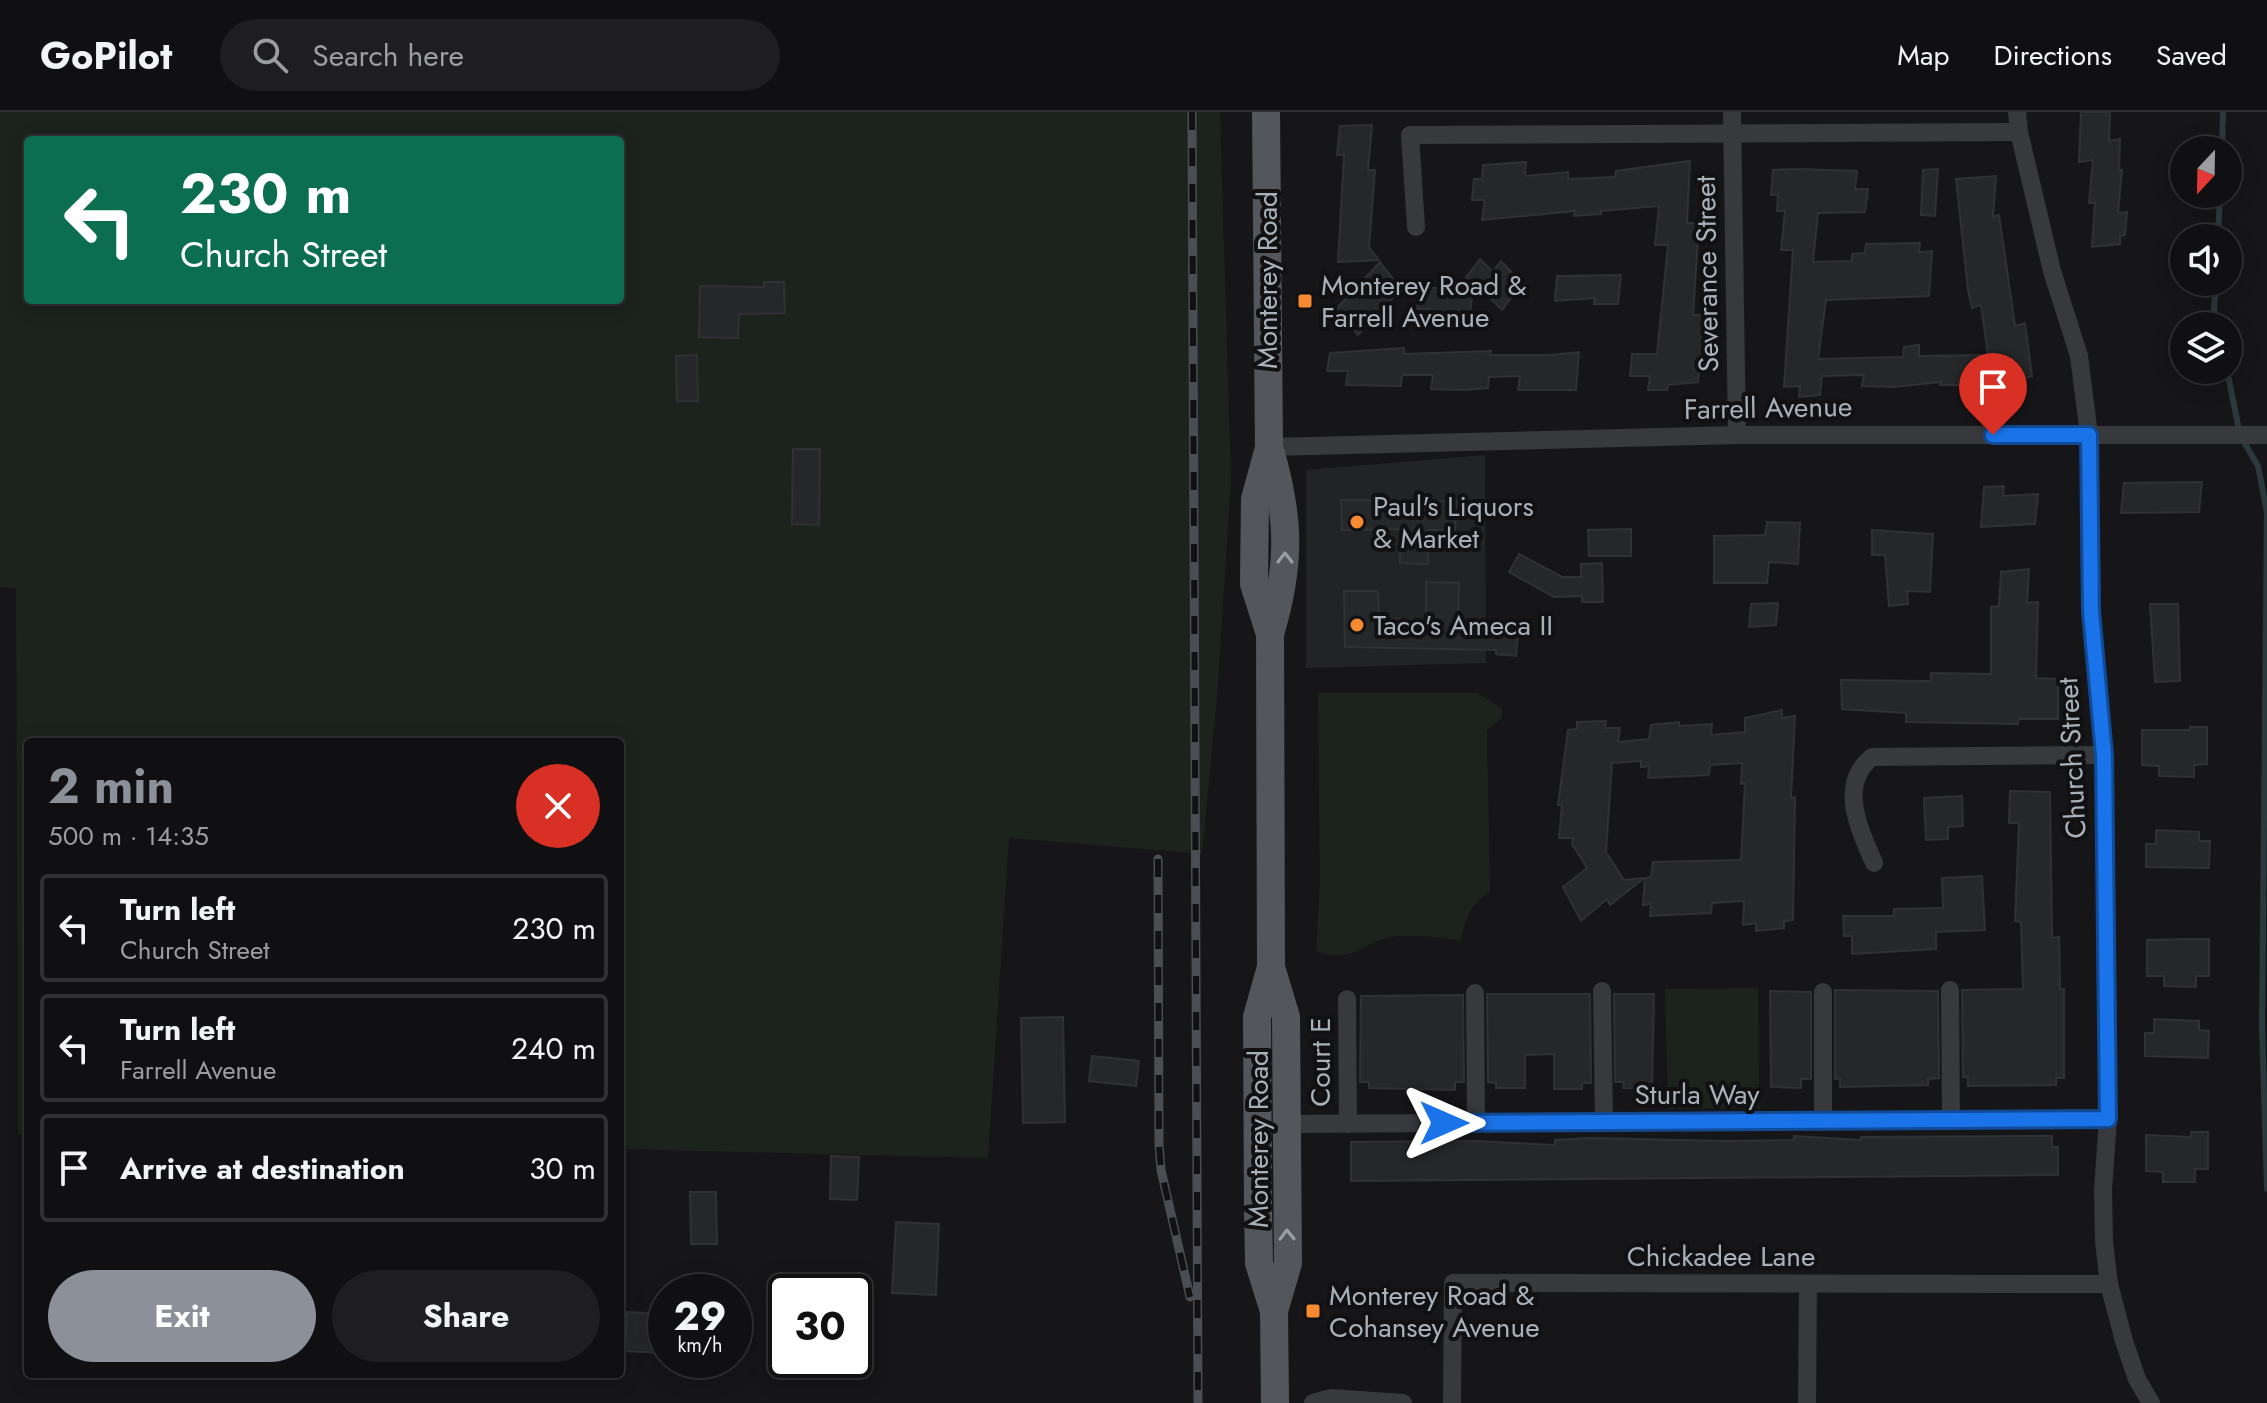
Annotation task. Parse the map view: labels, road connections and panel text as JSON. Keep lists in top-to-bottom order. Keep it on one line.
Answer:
{"streets":{"main road":["Monterey Road"],"street":["Severance Street","Farrell Avenue","Church Street","Court E","Sturla Way","Chickadee Lane"]},"crossings":[["Severance Street","Farrell Avenue"],["Monterey Road","Farrell Avenue"],["Monterey Road","Sturla Way"],["Farrell Avenue","Church Street"],["Church Street","Sturla Way"],["Church Street","Chickadee Lane"],["Court E","Sturla Way"]],"places":{"transit":["Monterey Road & Farrell Avenue","Monterey Road & Cohansey Avenue"],"other":["Paul's Liquors & Market","Taco's Ameca II"]},"north":"bottom","page":{"header":"GoPilot","search":"Search here","nav":["Map","Directions","Saved"],"turn":["230 m","Church Street"],"heading":["2 min","500 m · 14:35"],"list":[{"name":"Turn left","note":"Church Street","value":"230 m"},{"name":"Turn left","note":"Farrell Avenue","value":"240 m"},{"name":"Arrive at destination","value":"30 m"}],"buttons":["Exit","Share"],"speed":"29 km/h","limit":"30"}}
